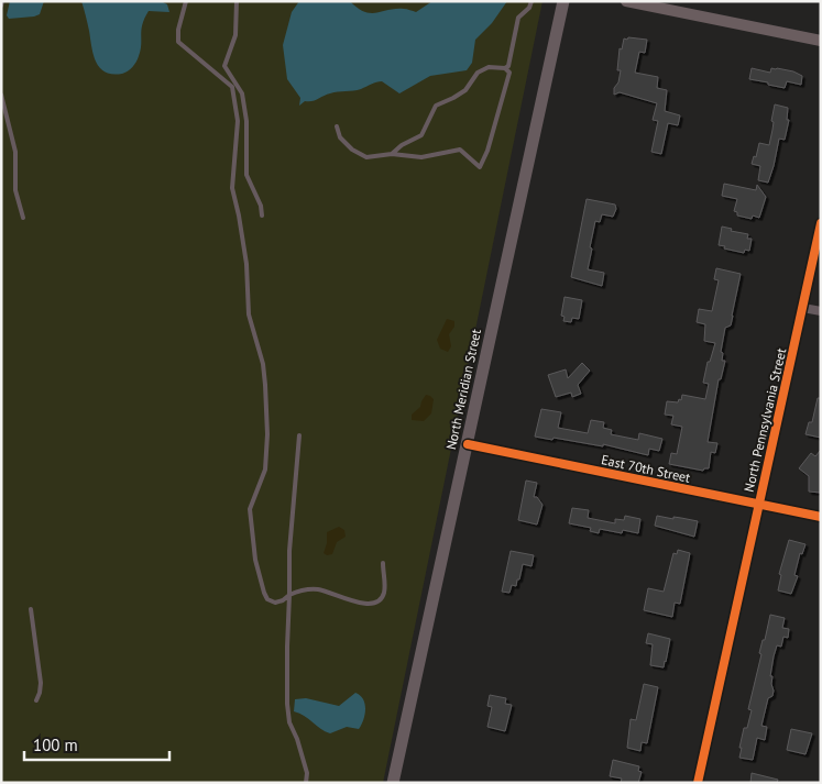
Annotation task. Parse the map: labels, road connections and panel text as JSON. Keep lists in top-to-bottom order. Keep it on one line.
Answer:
{"streets":{"main road":["North Meridian Street"],"street":["North Pennsylvania Street","East 70th Street"]},"crossings":[["North Meridian Street","East 70th Street"],["North Pennsylvania Street","East 70th Street"]],"scale_bar":"100 m"}
